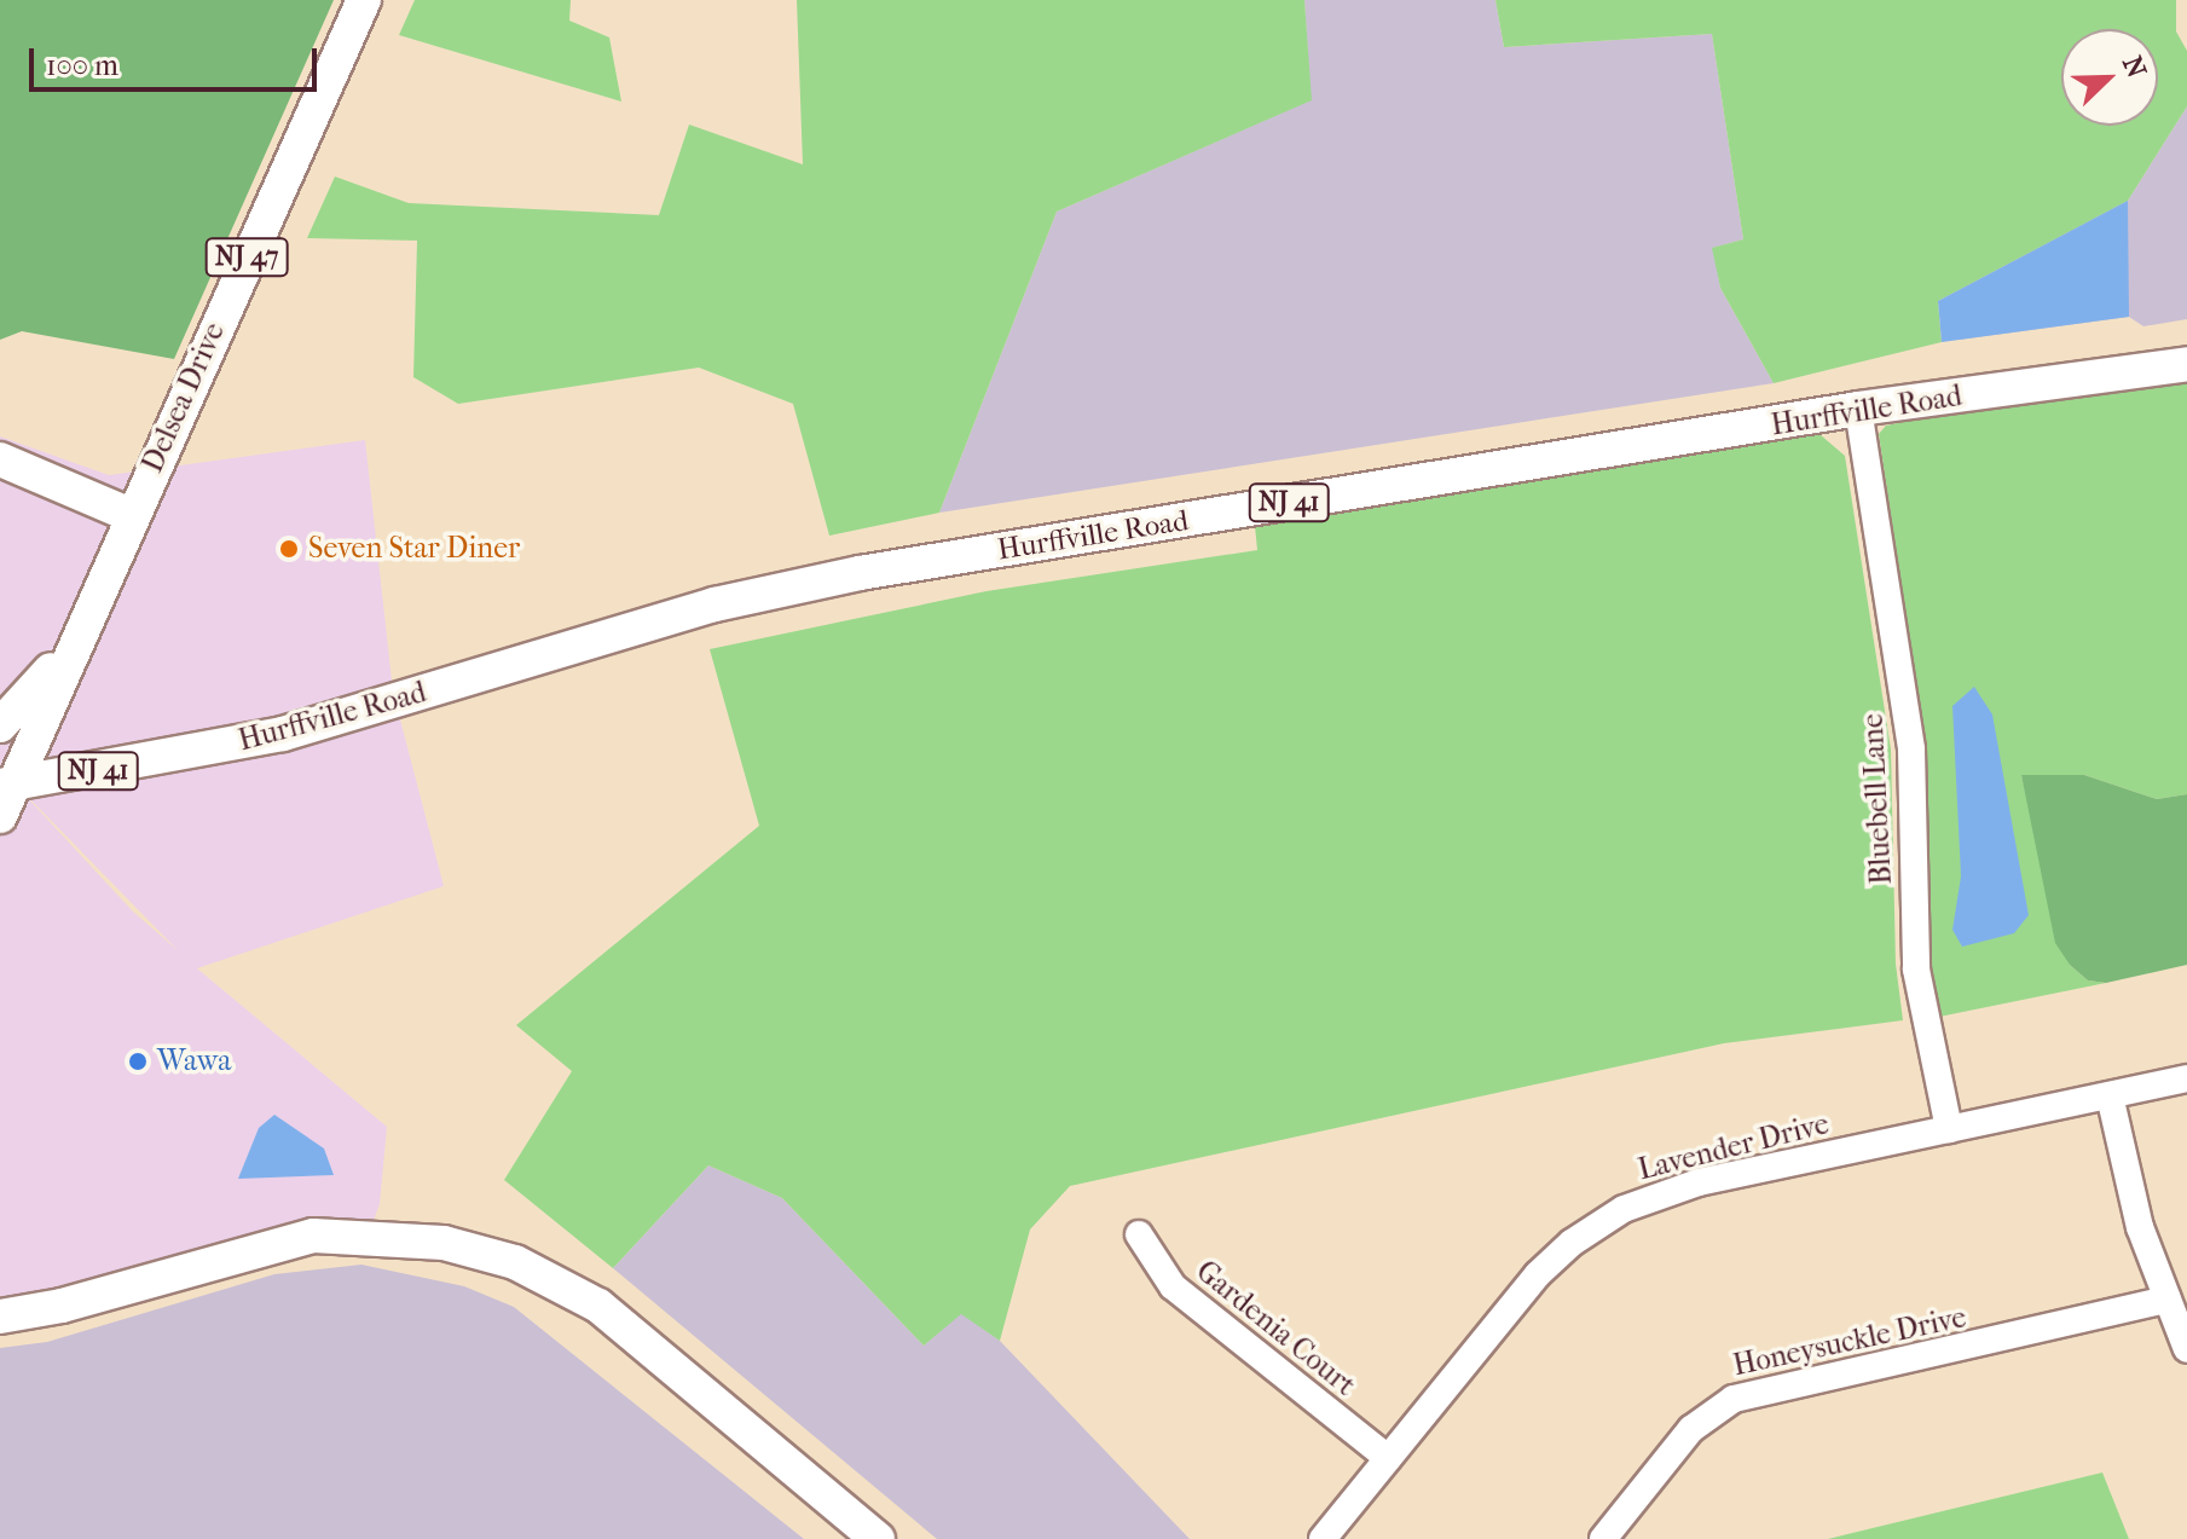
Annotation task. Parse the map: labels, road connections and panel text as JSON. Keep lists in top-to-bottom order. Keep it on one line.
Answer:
{"streets":{"main road":["NJ 47","Delsea Drive","Hurffville Road","NJ 41"],"street":["Bluebell Lane","Lavender Drive","Gardenia Court","Honeysuckle Drive"]},"crossings":[["NJ 47","Delsea Drive"],["Delsea Drive","Hurffville Road"],["Hurffville Road","Bluebell Lane"],["Bluebell Lane","Lavender Drive"],["Lavender Drive","Gardenia Court"]],"places":["Seven Star Diner","Wawa"],"scale_bar":"100 m","north":"top right"}
